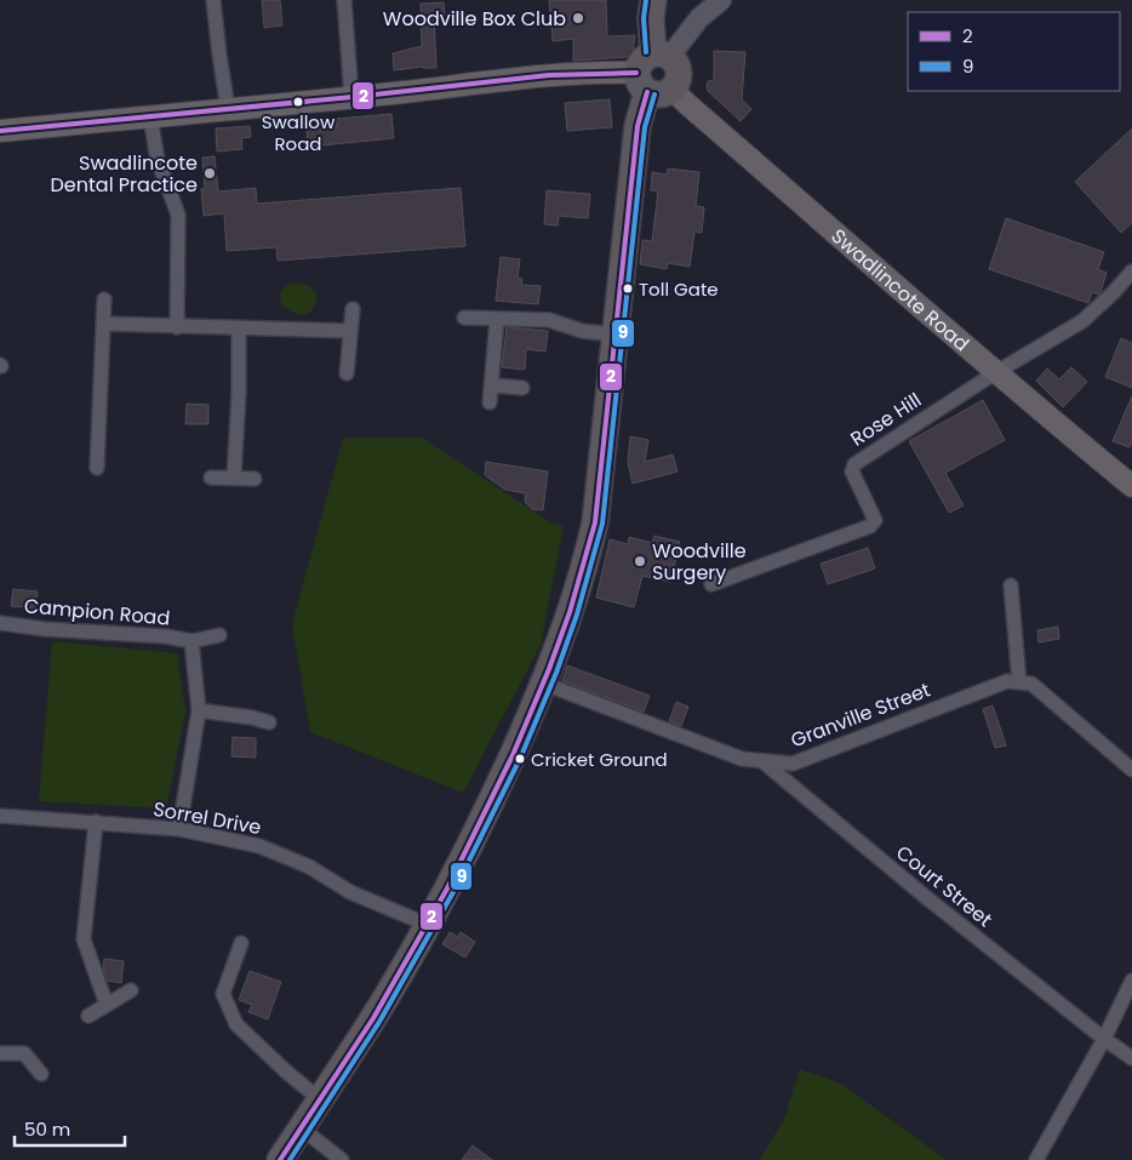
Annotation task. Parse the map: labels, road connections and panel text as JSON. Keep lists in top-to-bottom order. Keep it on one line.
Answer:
{"streets":{"main road":["Swadlincote Road"],"street":["Rose Hill","Campion Road","Granville Street","Sorrel Drive","Court Street"]},"crossings":[["Swadlincote Road","Rose Hill"],["Campion Road","Sorrel Drive"],["Granville Street","Court Street"]],"places":["Woodville Box Club","Swallow Road","Swadlincote Dental Practice","Toll Gate","Woodville Surgery","Cricket Ground"],"lines":["transit line 9","transit line 2"],"legend":["2","9"],"scale_bar":"50 m"}
